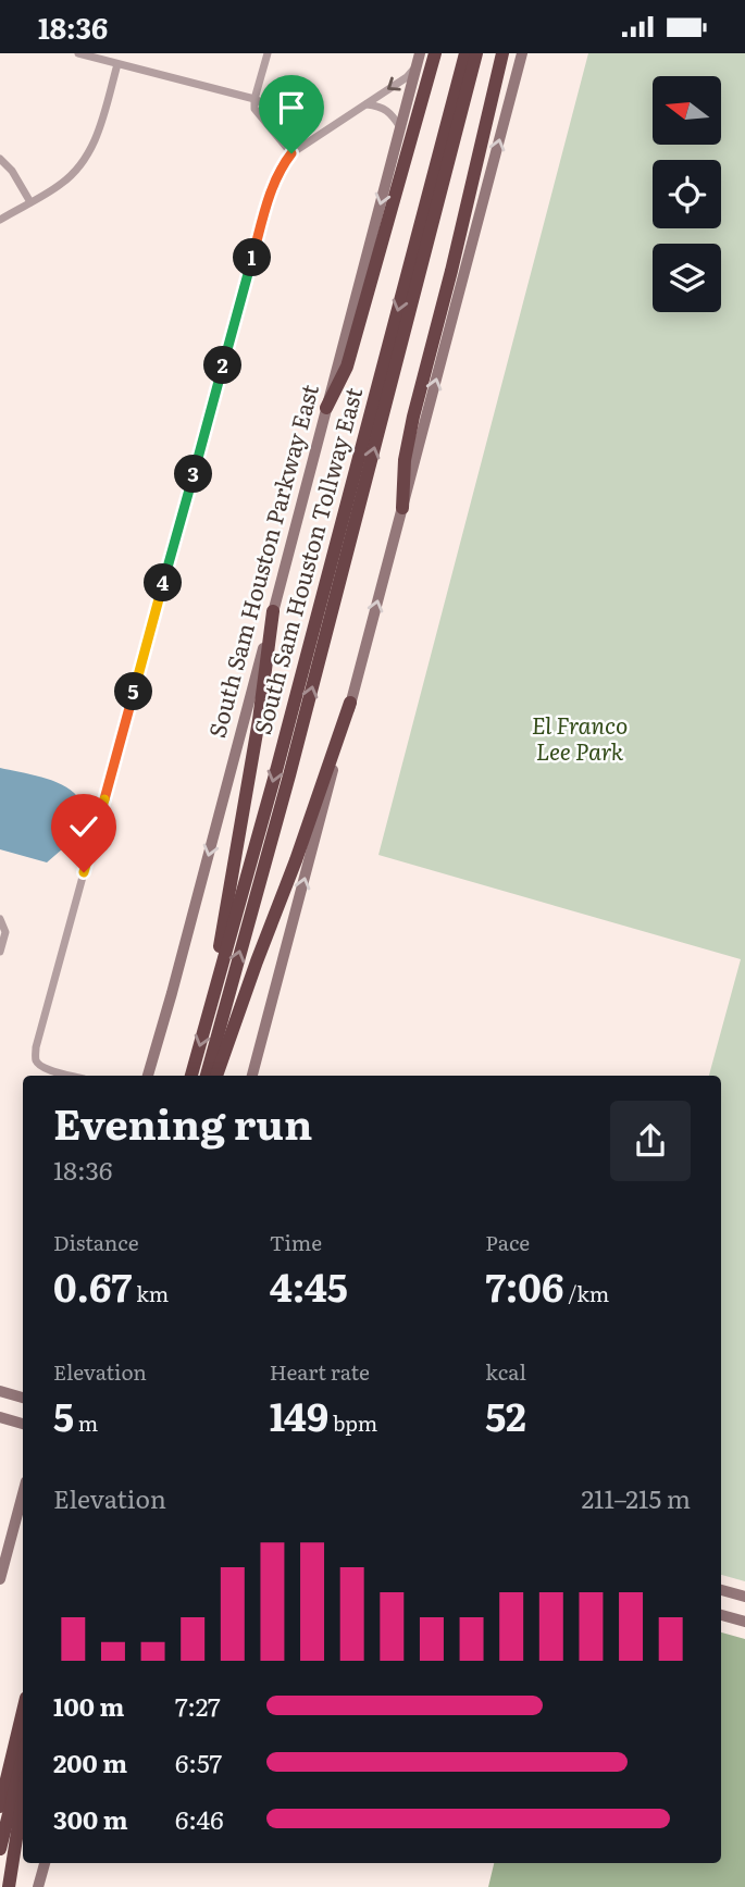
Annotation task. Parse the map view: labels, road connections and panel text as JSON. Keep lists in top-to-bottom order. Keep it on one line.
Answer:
{"streets":{"highway":["South Sam Houston Tollway East"],"main road":["South Sam Houston Parkway East"]},"parks":["El Franco Lee Park"],"north":"left","page":{"status":"18:36","pins":["1","2","3","4","5"],"heading":["Evening run","18:36"],"stats":[["Distance","0.67 km"],["Time","4:45"],["Pace","7:06 /km"],["Elevation","5 m"],["Heart rate","149 bpm"],["kcal","52"]],"chart":["Elevation","211–215 m"],"list":[{"name":"100 m","note":"7:27"},{"name":"200 m","note":"6:57"},{"name":"300 m","note":"6:46"}]}}
